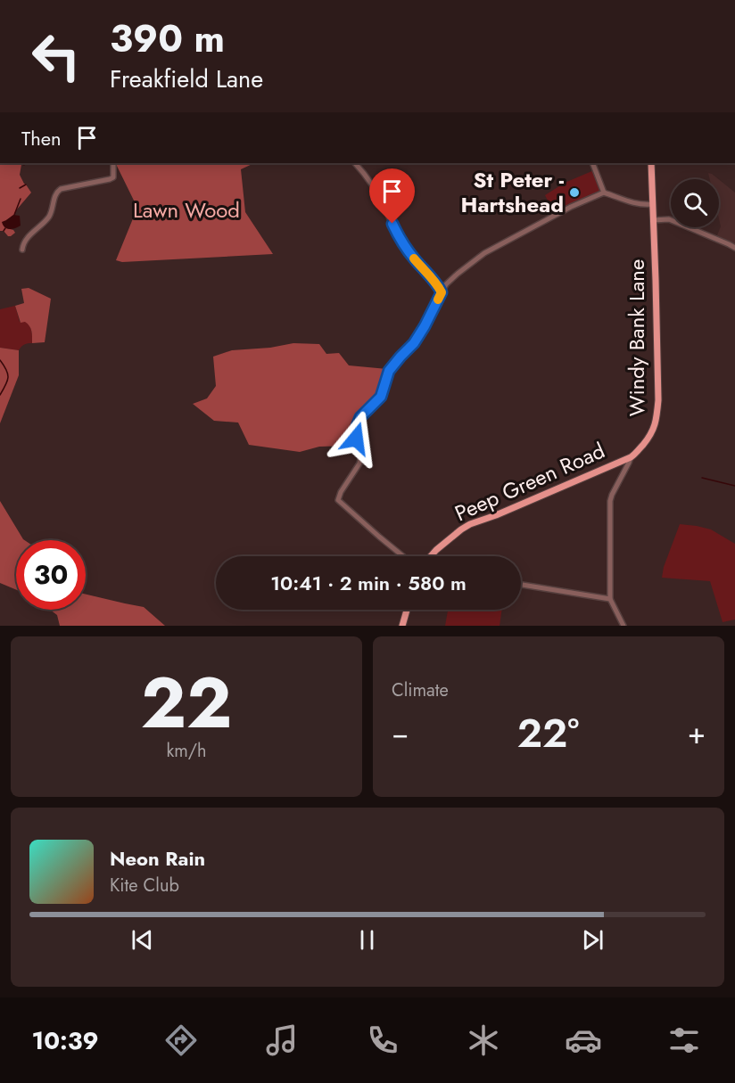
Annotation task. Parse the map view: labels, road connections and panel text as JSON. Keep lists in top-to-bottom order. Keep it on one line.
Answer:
{"streets":{"main road":["Windy Bank Lane","Peep Green Road"]},"crossings":[["Windy Bank Lane","Peep Green Road"]],"parks":["Lawn Wood"],"places":["St Peter - Hartshead"],"page":{"turn":["390 m","Freakfield Lane"],"then":"Then","limit":"30","trip":"10:41 · 2 min · 580 m","tile":[["22","km/h"],"Climate"],"heat":["−","22°","+"],"song":["Neon Rain","Kite Club"],"tabs":"10:39"}}
